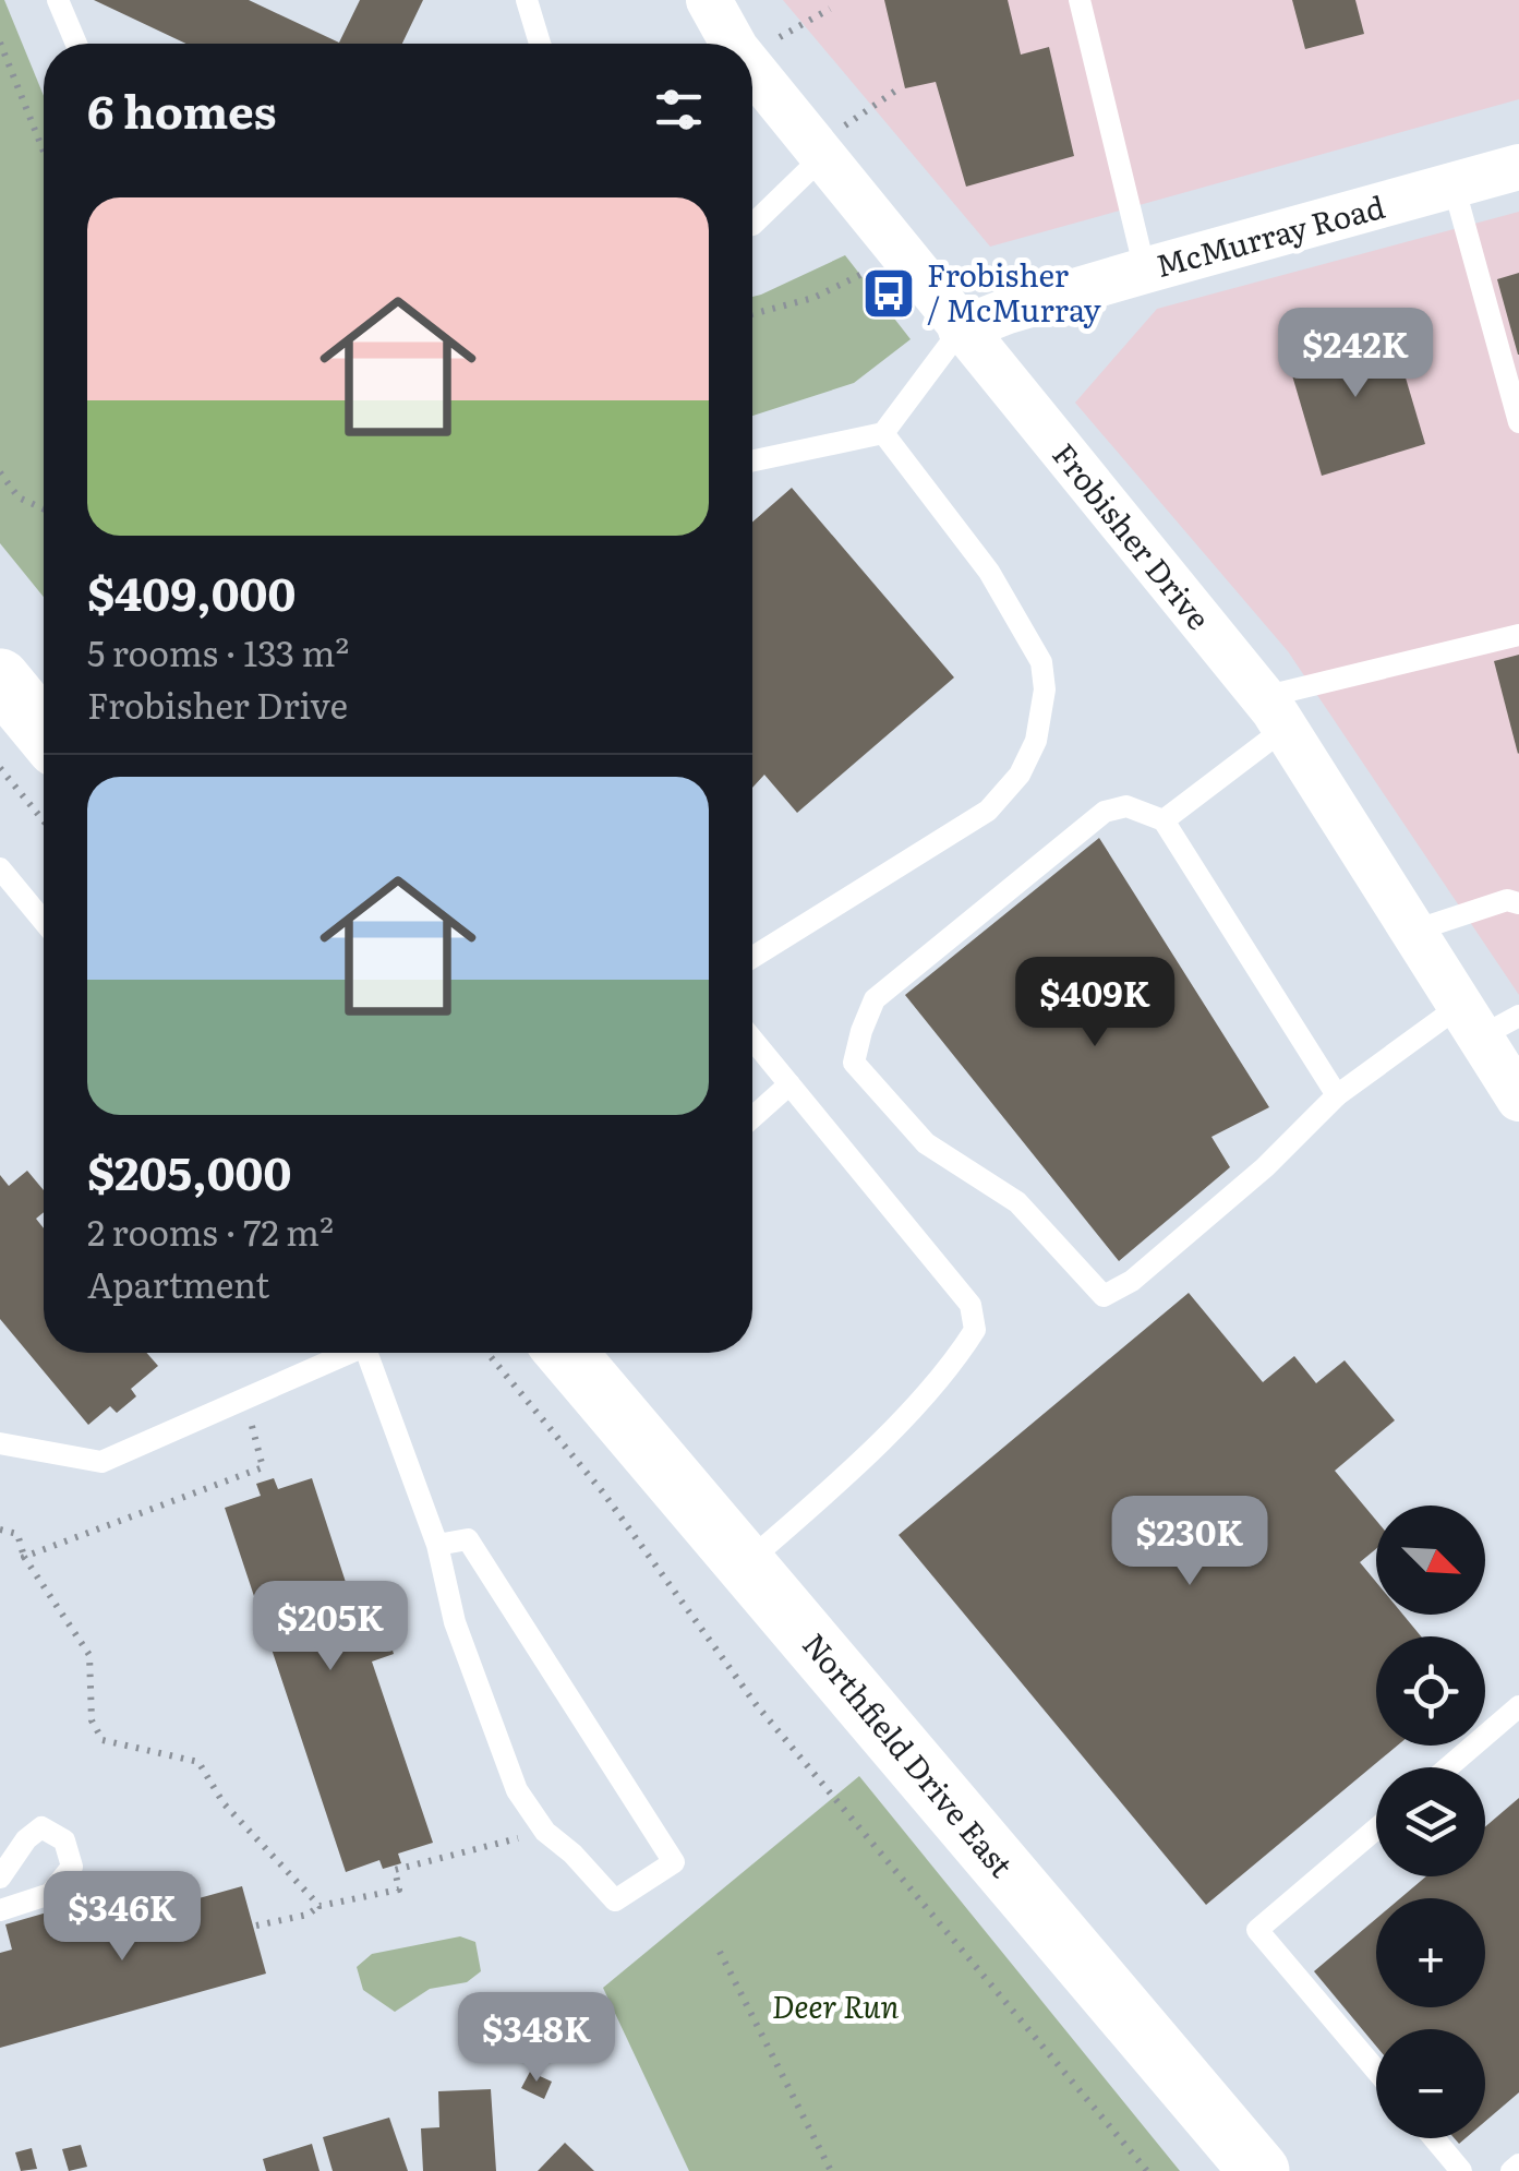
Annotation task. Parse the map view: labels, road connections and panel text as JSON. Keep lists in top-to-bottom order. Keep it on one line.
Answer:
{"streets":{"main road":["Northfield Drive East"],"street":["McMurray Road","Frobisher Drive"]},"crossings":[["McMurray Road","Frobisher Drive"]],"parks":["Deer Run"],"places":{"bus stop":["Frobisher / McMurray"]},"north":"bottom right","page":{"heading":"6 homes","list":[{"name":"$409,000","note":"5 rooms · 133 m² · Frobisher Drive"},{"name":"$205,000","note":"2 rooms · 72 m² · Apartment"}],"price":["$242K","$409K","$230K","$205K","$346K","$348K"],"map_buttons":["+","−"]}}
